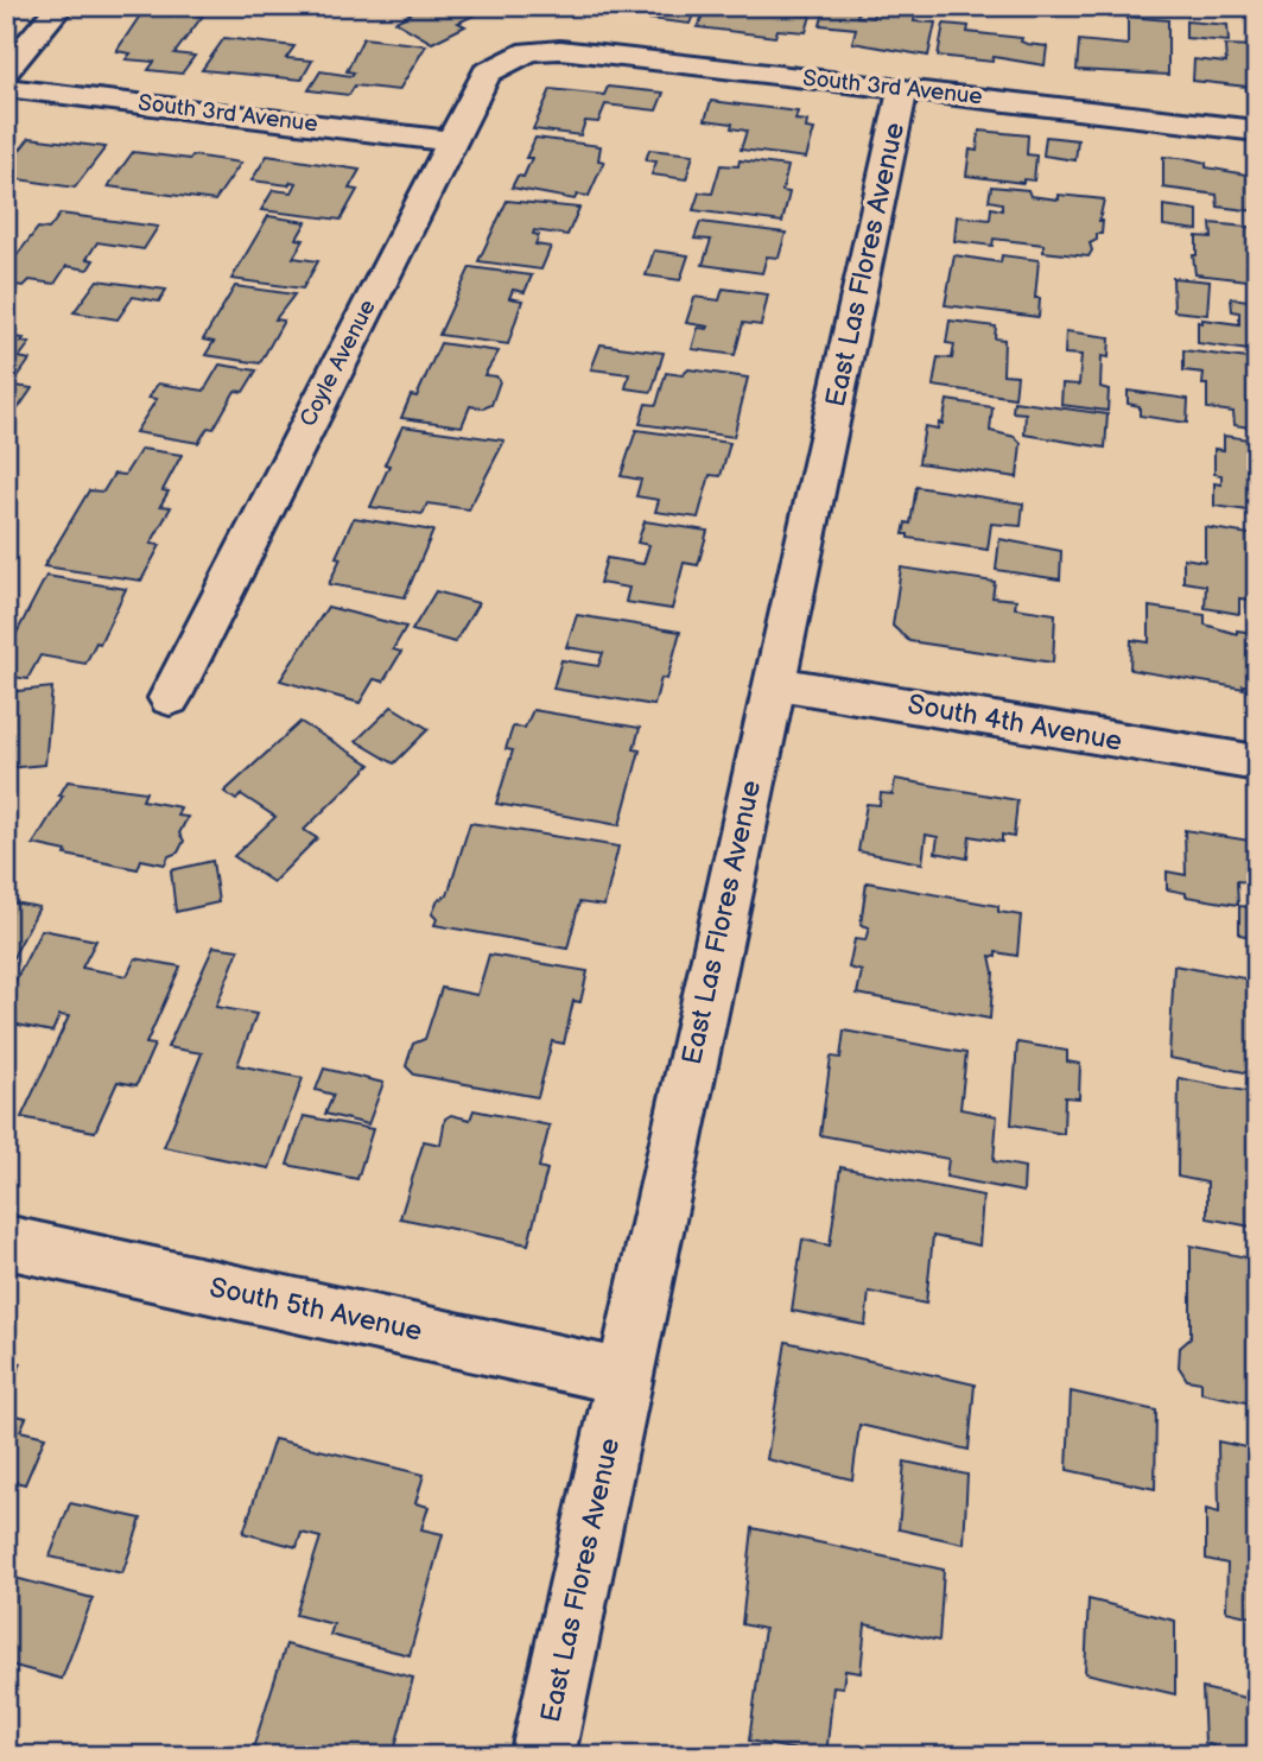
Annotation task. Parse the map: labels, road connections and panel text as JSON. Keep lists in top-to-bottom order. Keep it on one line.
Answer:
{"streets":{"street":["South 3rd Avenue","East Las Flores Avenue","Coyle Avenue","South 4th Avenue","South 5th Avenue"]},"crossings":[["South 3rd Avenue","East Las Flores Avenue"],["South 3rd Avenue","Coyle Avenue"],["East Las Flores Avenue","South 4th Avenue"],["East Las Flores Avenue","South 5th Avenue"]]}
